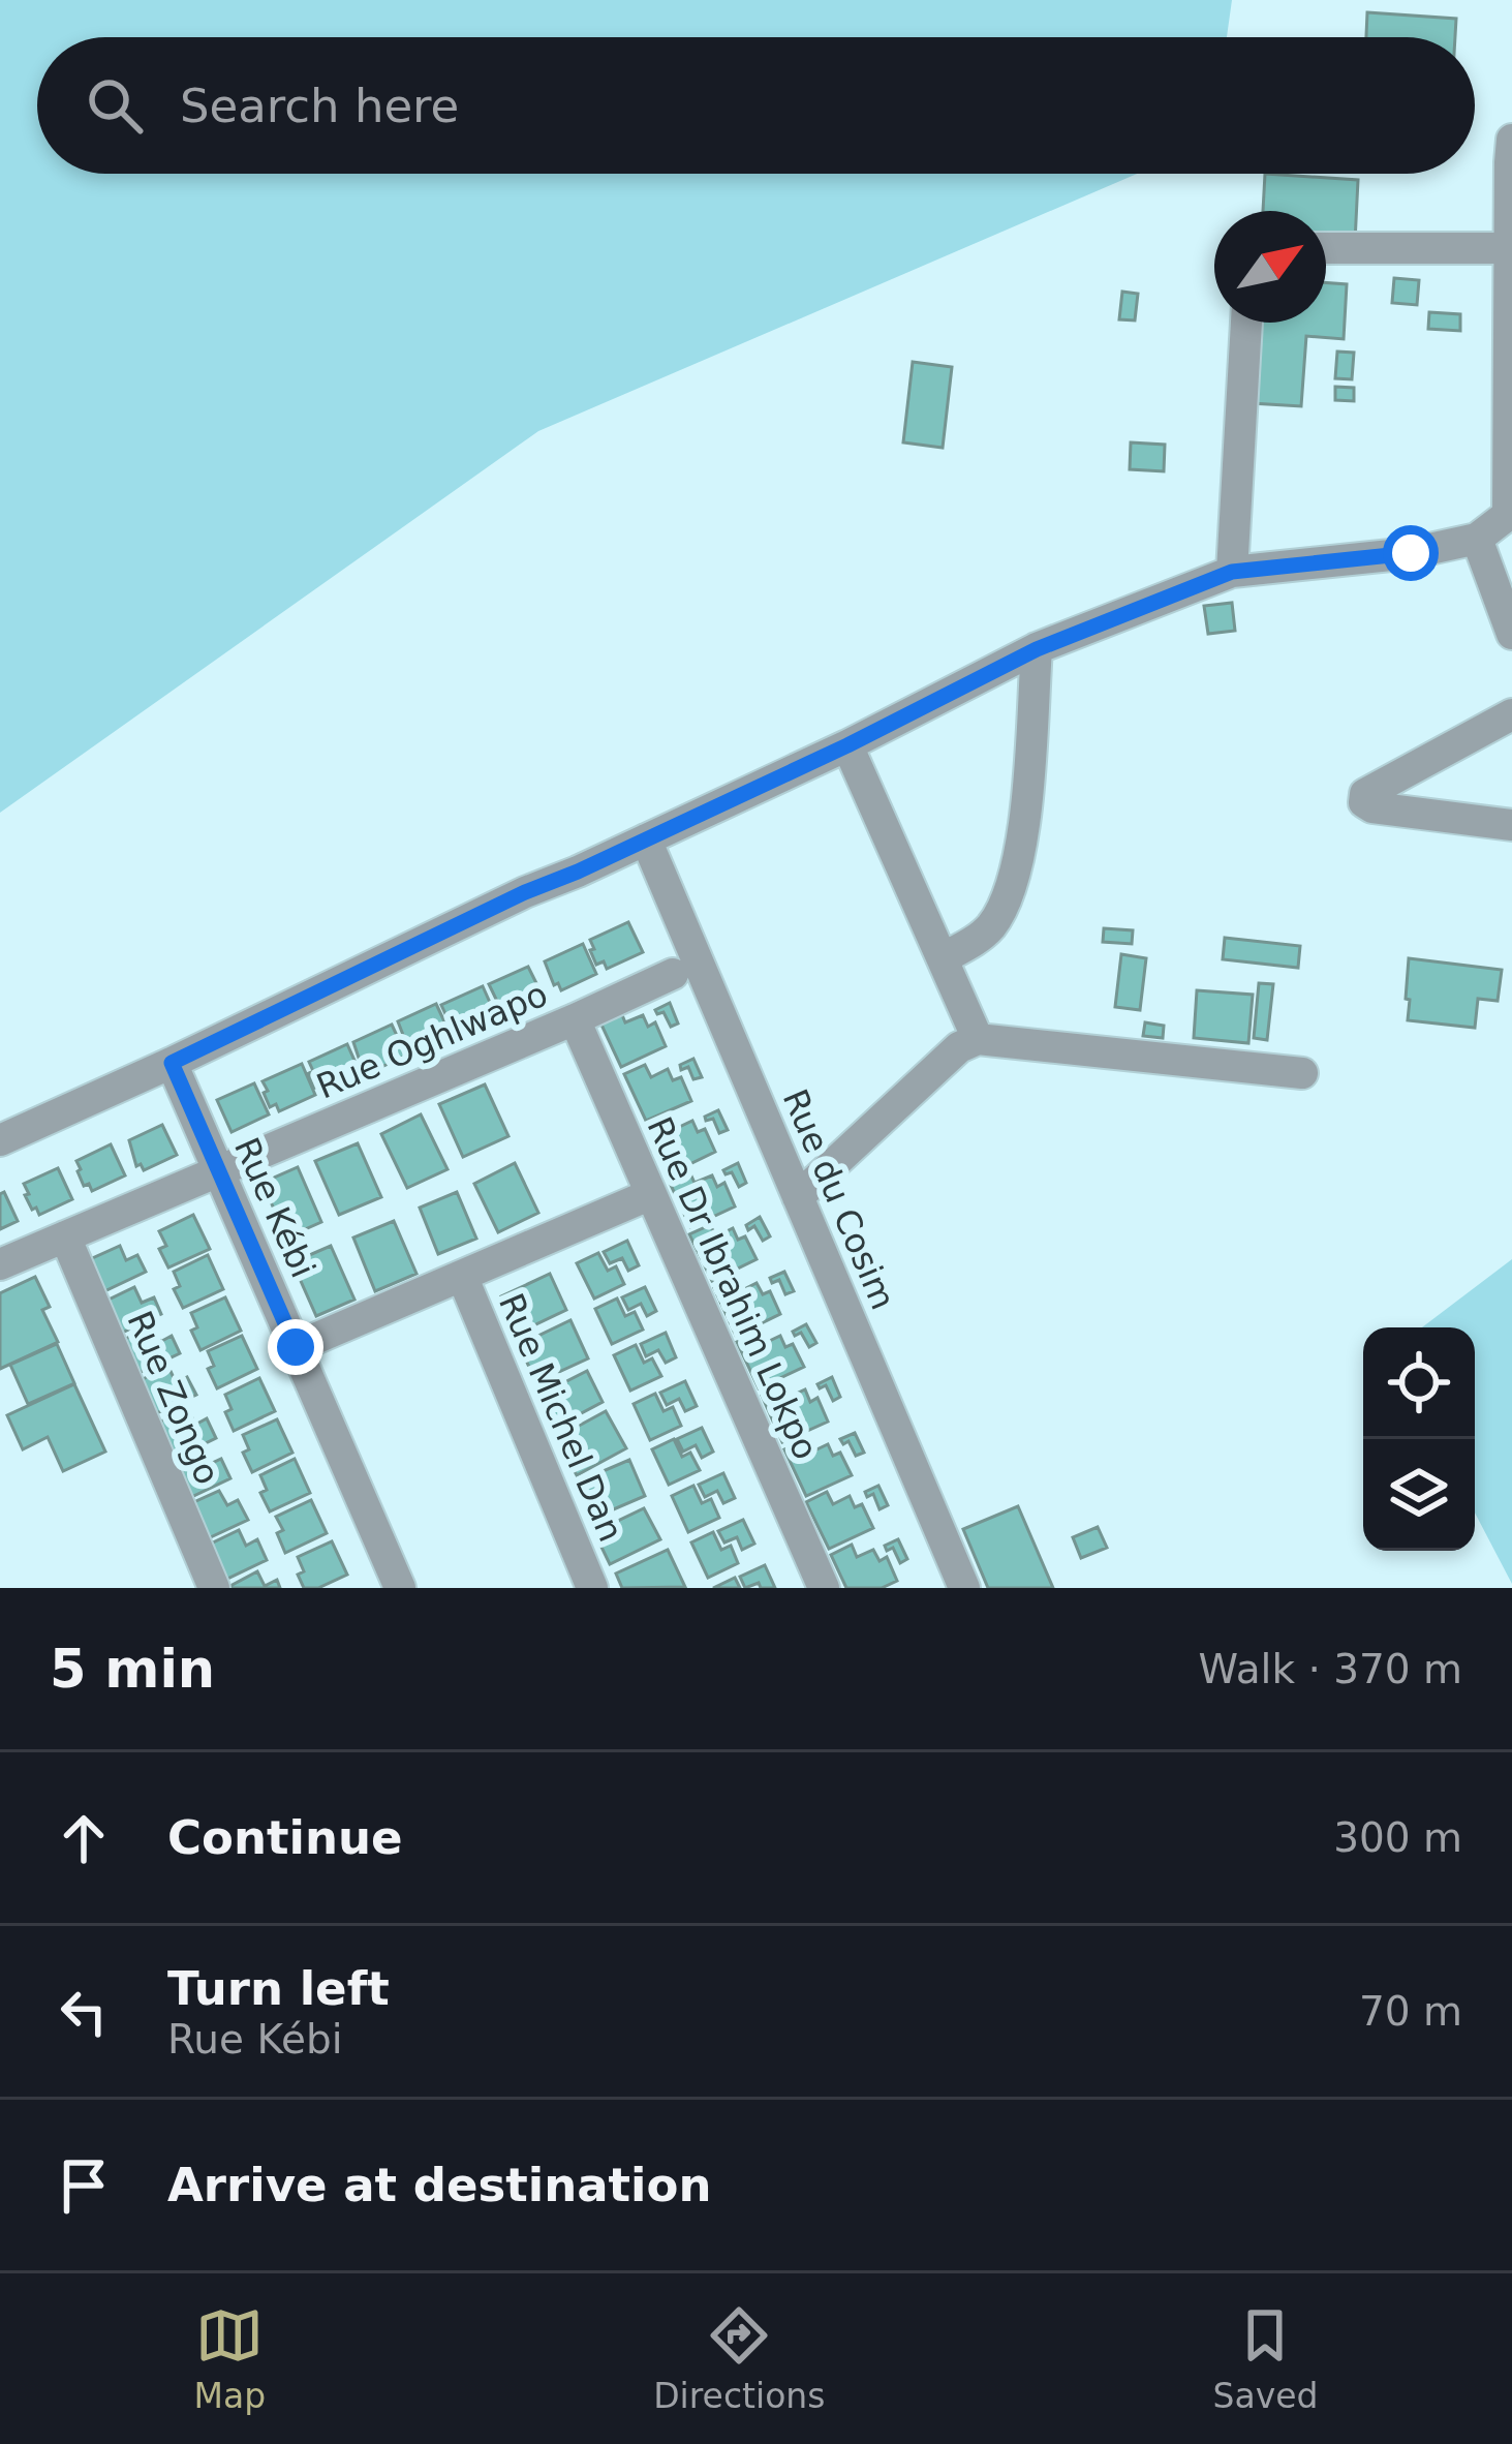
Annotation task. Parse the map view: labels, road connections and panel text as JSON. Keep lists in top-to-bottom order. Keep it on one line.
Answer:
{"streets":{"street":["Rue Oghlwapo","Rue du Cosim","Rue Kébi","Rue Dr Ibrahim Lokpo","Rue Zongo","Rue Michel Dan"]},"crossings":[["Rue Oghlwapo","Rue Kébi"],["Rue Oghlwapo","Rue Dr Ibrahim Lokpo"],["Rue Oghlwapo","Rue Zongo"]],"north":"top right","page":{"search":"Search here","heading":["5 min","Walk · 370 m"],"list":[["Continue","300 m"],["Turn left","Rue Kébi","70 m"],"Arrive at destination"],"nav":["Map","Directions","Saved"]}}
